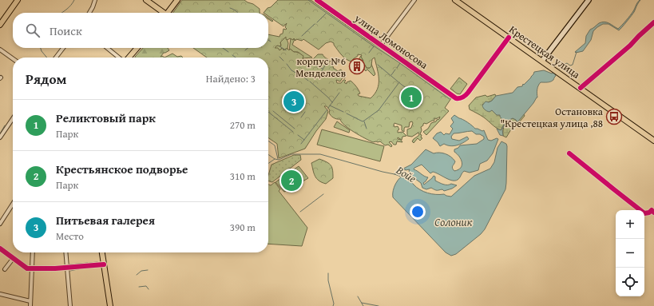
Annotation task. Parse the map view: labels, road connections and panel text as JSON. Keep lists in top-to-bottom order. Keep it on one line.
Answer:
{"streets":{"main road":["Крестецкая улица"],"street":["улица Ломоносова"]},"crossings":[["улица Ломоносова","Крестецкая улица"]],"water":["Войе","Солоник"],"places":{"building":["корпус №6 Менделеев"],"bus stop":["Остановка \"Крестецкая улица ,88"]},"page":{"search":"Поиск","heading":["Рядом","Найдено: 3"],"pins":["1","3","2"],"list":[{"mark":"1","name":"Реликтовый парк","note":"Парк","value":"270 m"},{"mark":"2","name":"Крестьянское подворье","note":"Парк","value":"310 m"},{"mark":"3","name":"Питьевая галерея","note":"Место","value":"390 m"}],"map_buttons":["+","−"]}}
